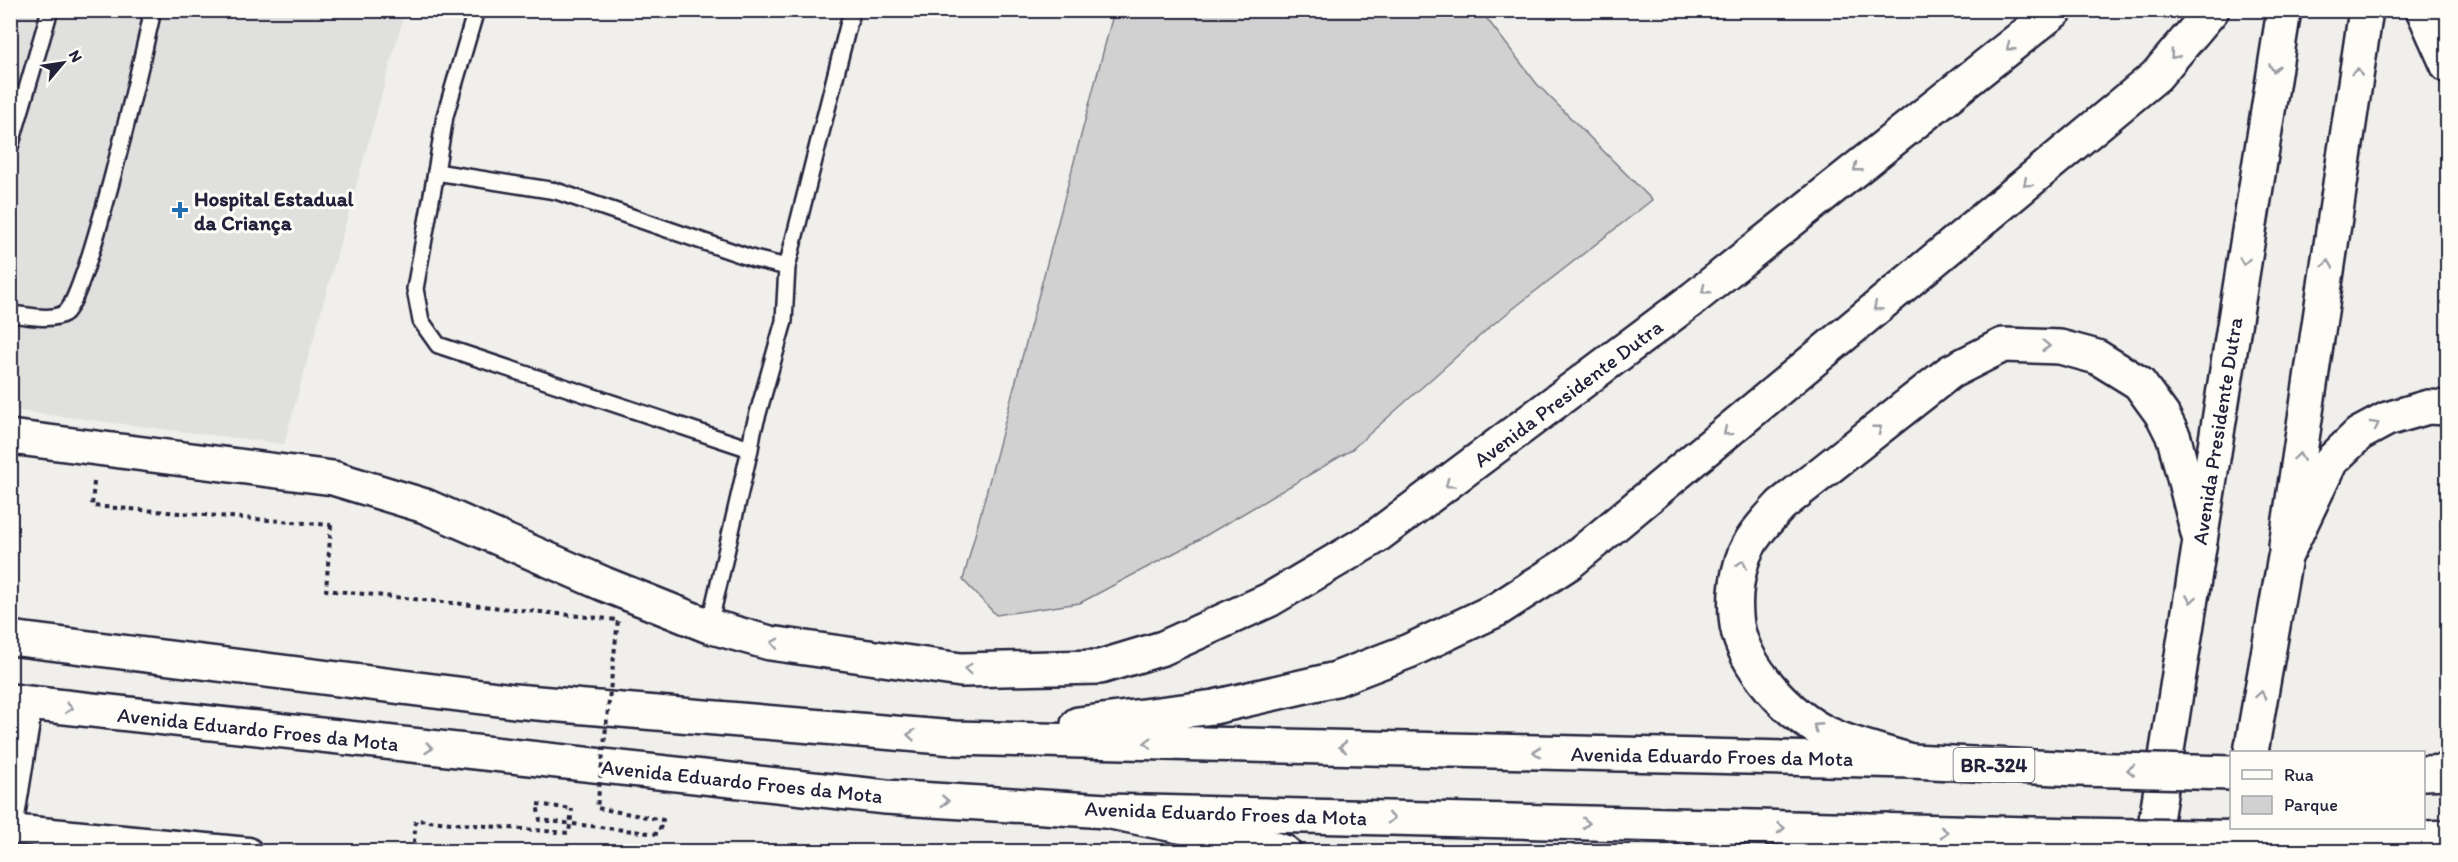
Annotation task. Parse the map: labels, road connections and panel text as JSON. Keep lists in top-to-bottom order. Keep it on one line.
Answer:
{"streets":{"main road":["Avenida Presidente Dutra","Avenida Eduardo Froes da Mota","BR-324"]},"places":{"health":["Hospital Estadual da Criança"]},"legend":["Rua","Parque"],"north":"top right"}
